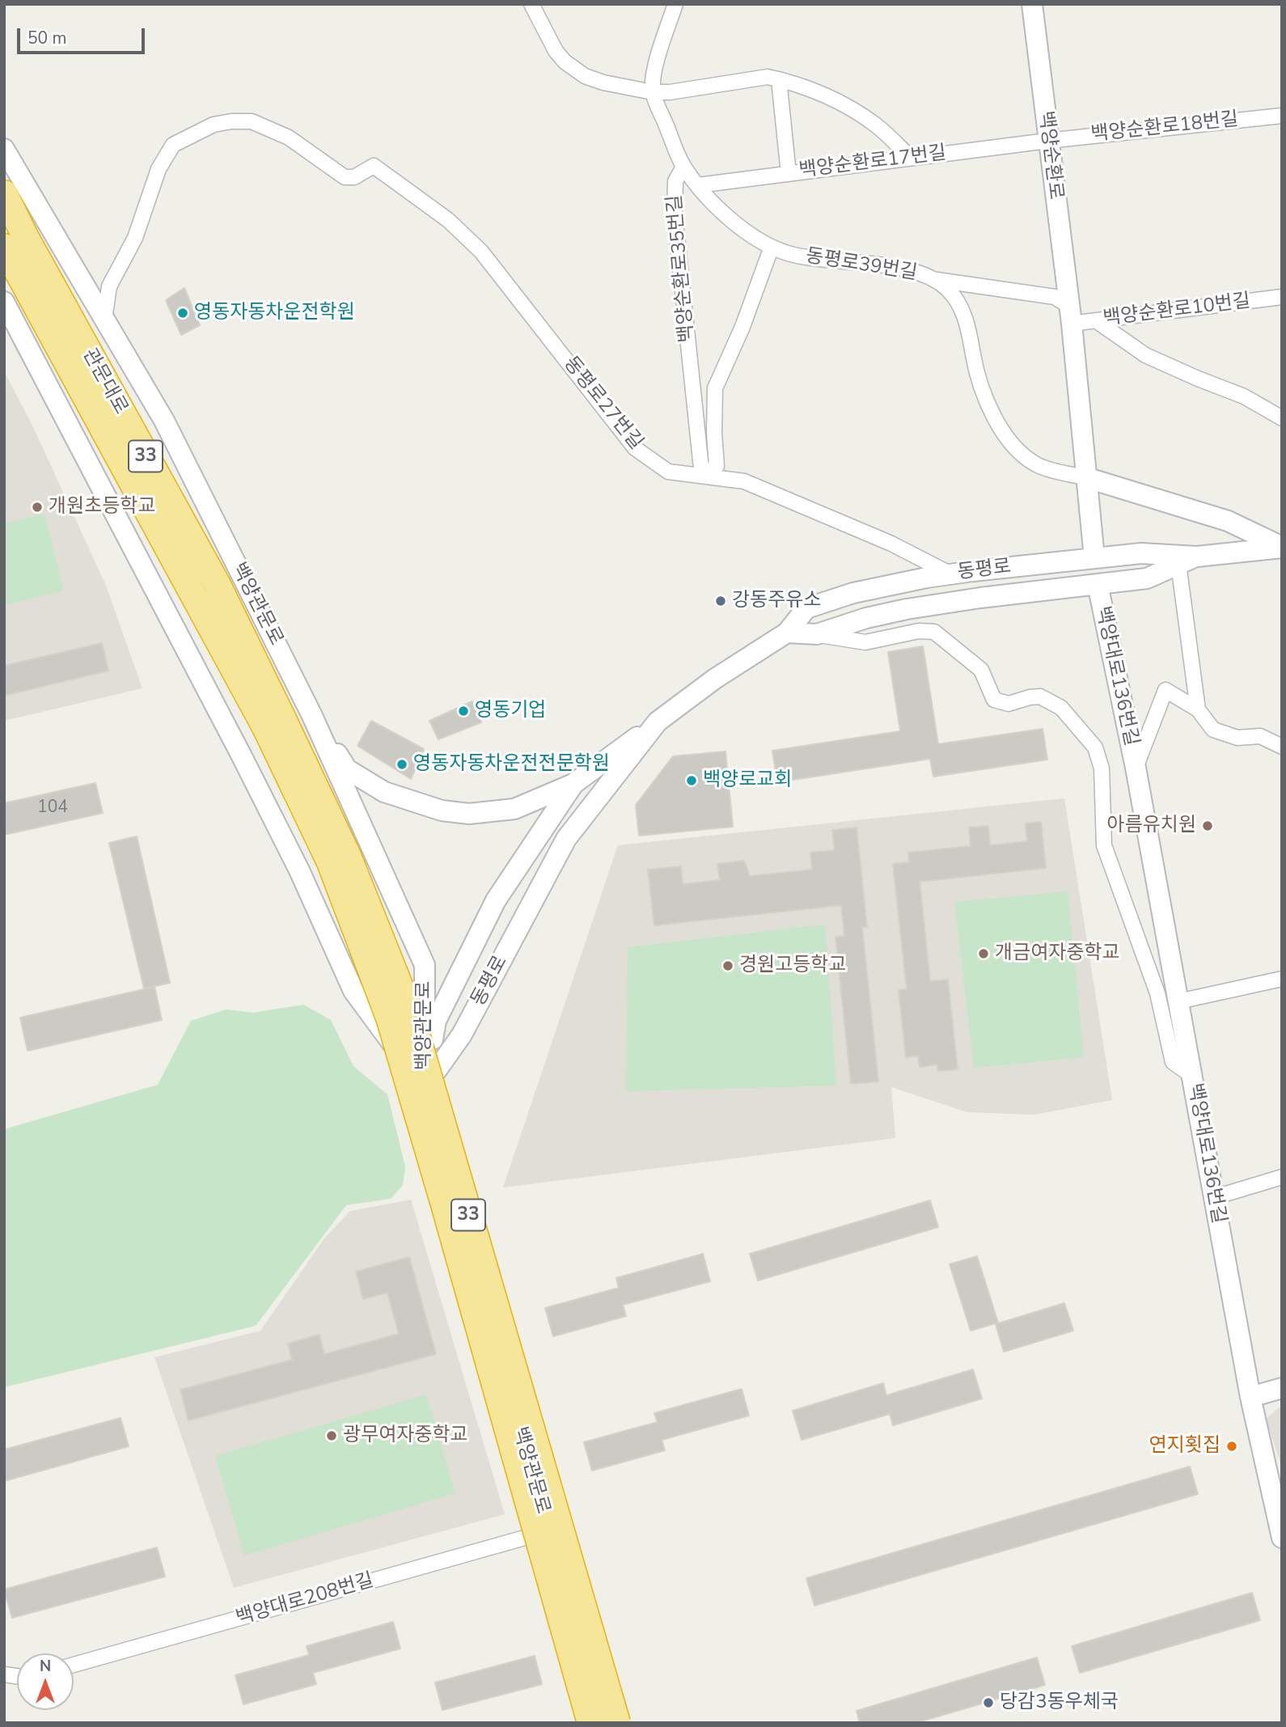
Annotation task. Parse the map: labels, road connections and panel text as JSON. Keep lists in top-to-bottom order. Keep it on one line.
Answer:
{"streets":{"highway":["관문대로","33"],"main road":["백양순환로","동평로39번길","동평로","백양관문로","백양대로136번길"],"street":["백양순환로18번길","백양순환로17번길","백양순환로35번길","백양순환로10번길","동평로27번길","백양대로208번길"]},"crossings":[["백양순환로18번길","백양순환로"],["백양순환로18번길","백양순환로17번길"],["백양순환로","백양순환로17번길"],["백양순환로","동평로39번길"],["백양순환로","백양순환로10번길"],["백양순환로","동평로"],["백양순환로17번길","동평로39번길"],["동평로39번길","백양순환로35번길"],["동평로39번길","동평로"],["백양순환로35번길","동평로27번길"],["관문대로","33"],["동평로27번길","동평로"],["동평로27번길","백양관문로"],["동평로","백양관문로"],["동평로","백양대로136번길"],["백양관문로","백양대로208번길"]],"places":["영동자동차운전학원","개원초등학교","강동주유소","영동기업","영동자동차운전전문학원","백양로교회","아름유치원","개금여자중학교","경원고등학교","광무여자중학교","연지횟집","당감3동우체국"],"house_numbers":["104"],"scale_bar":"50 m","north":"top"}
